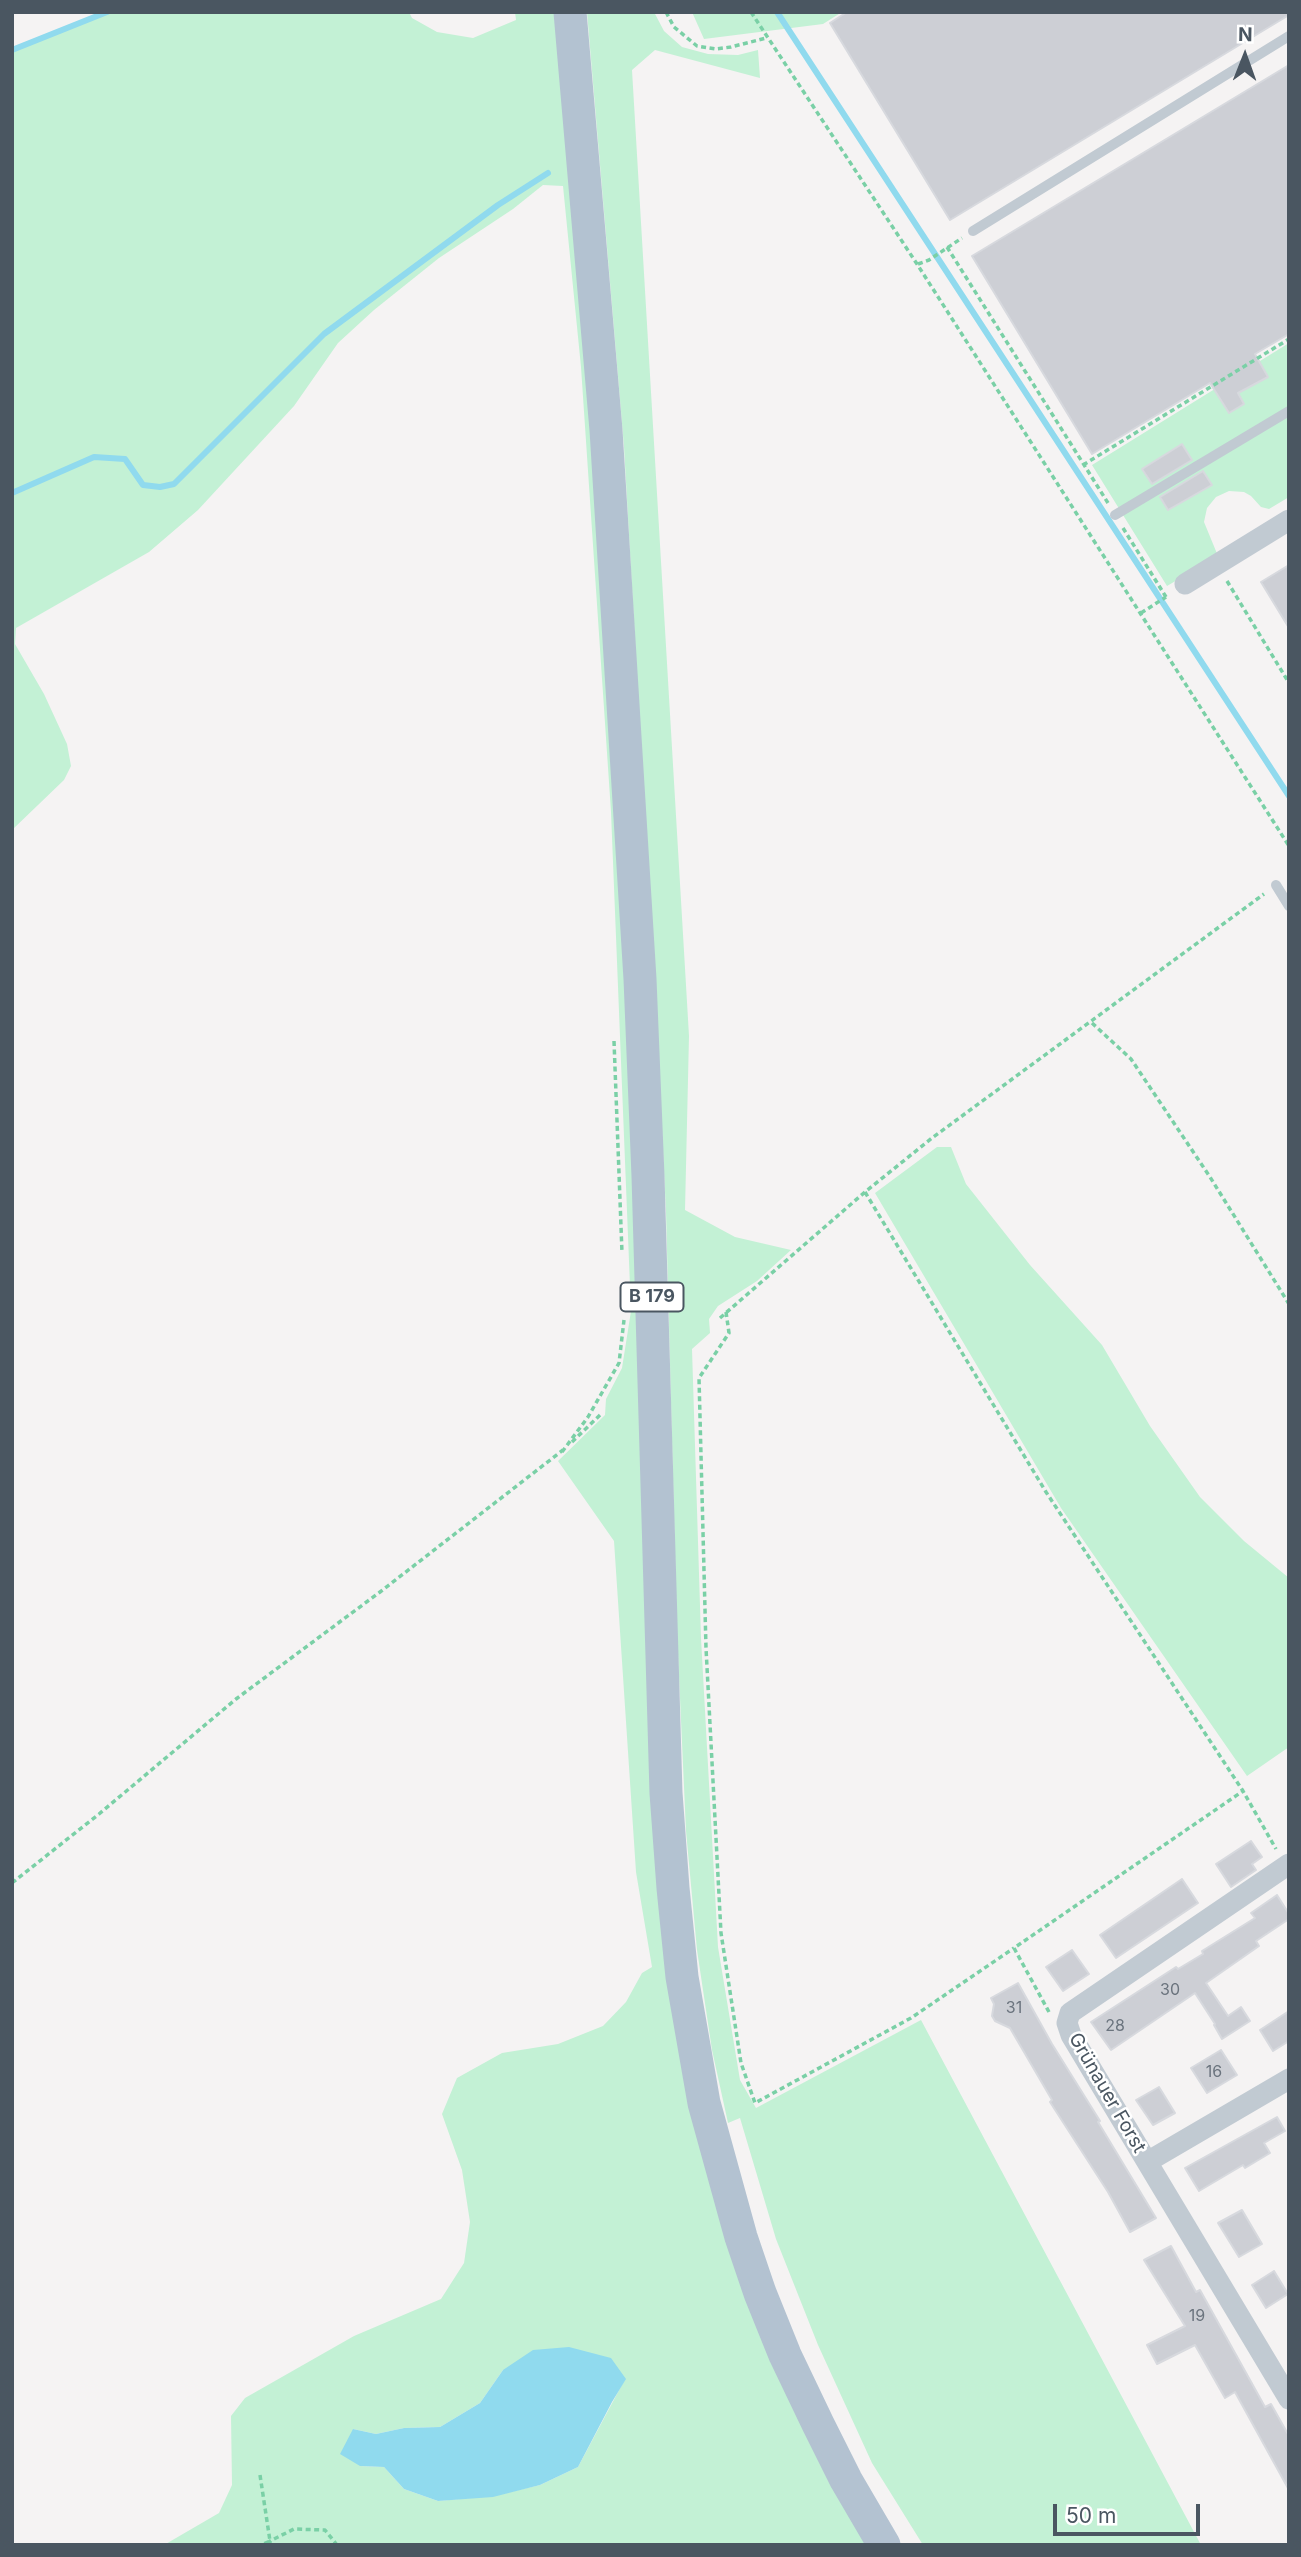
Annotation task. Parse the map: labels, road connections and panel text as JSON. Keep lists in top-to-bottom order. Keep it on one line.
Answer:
{"streets":{"main road":["B 179"],"street":["Grünauer Forst"]},"house_numbers":["30","31","28","16","19"],"scale_bar":"50 m","north":"top"}
